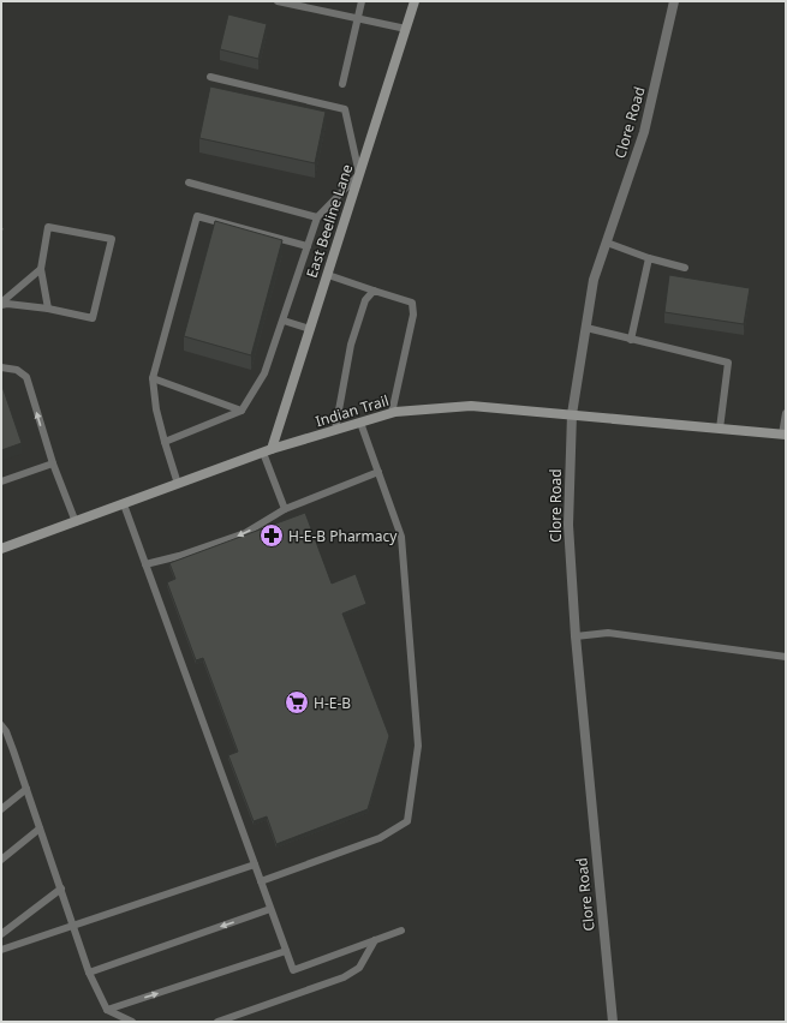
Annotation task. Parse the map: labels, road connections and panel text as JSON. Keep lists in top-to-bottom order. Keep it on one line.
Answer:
{"streets":{"street":["Clore Road","East Beeline Lane","Indian Trail"]},"crossings":[["Clore Road","Indian Trail"],["East Beeline Lane","Indian Trail"]],"places":{"pharmacy":["H-E-B Pharmacy"],"supermarket":["H-E-B"]}}
